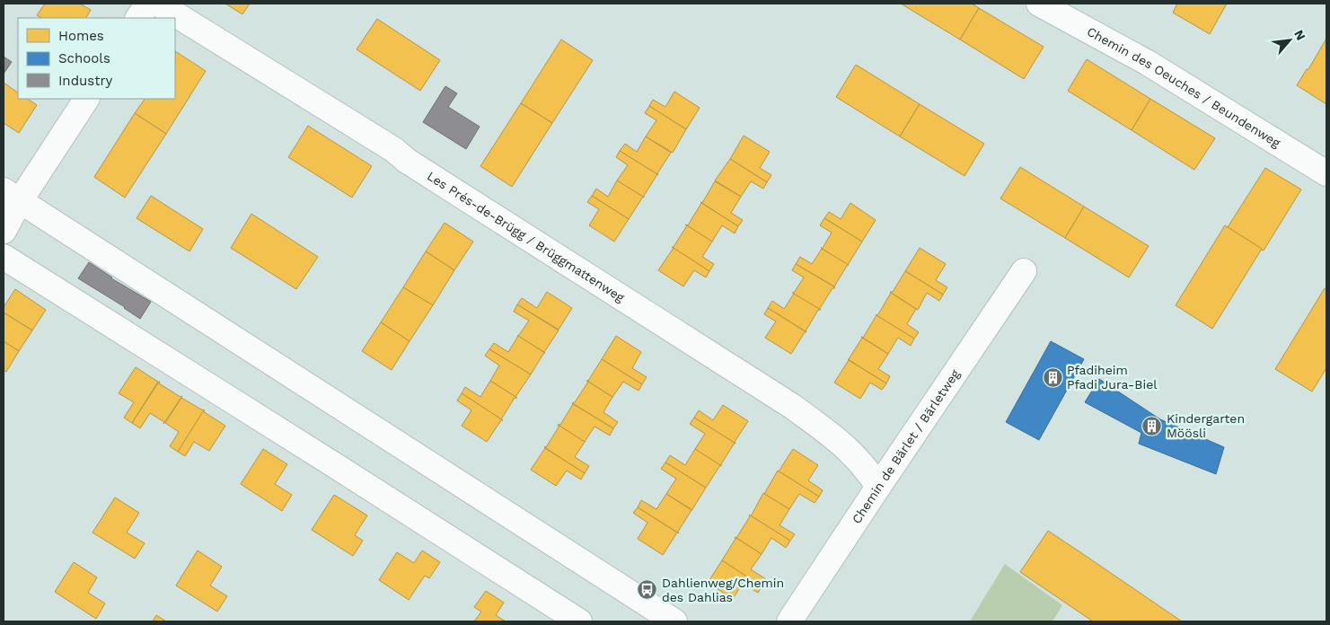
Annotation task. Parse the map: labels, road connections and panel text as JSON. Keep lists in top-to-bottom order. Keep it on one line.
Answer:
{"streets":{"street":["Chemin des Oeuches / Beundenweg","Les Prés-de-Brügg / Brüggmattenweg","Chemin de Bärlet / Bärletweg"]},"crossings":[["Les Prés-de-Brügg / Brüggmattenweg","Chemin de Bärlet / Bärletweg"]],"places":{"building":["Pfadiheim Pfadi Jura-Biel","Kindergarten Möösli"],"bus stop":["Dahlienweg/Chemin des Dahlias"]},"legend":["Homes","Schools","Industry"],"north":"top right"}
